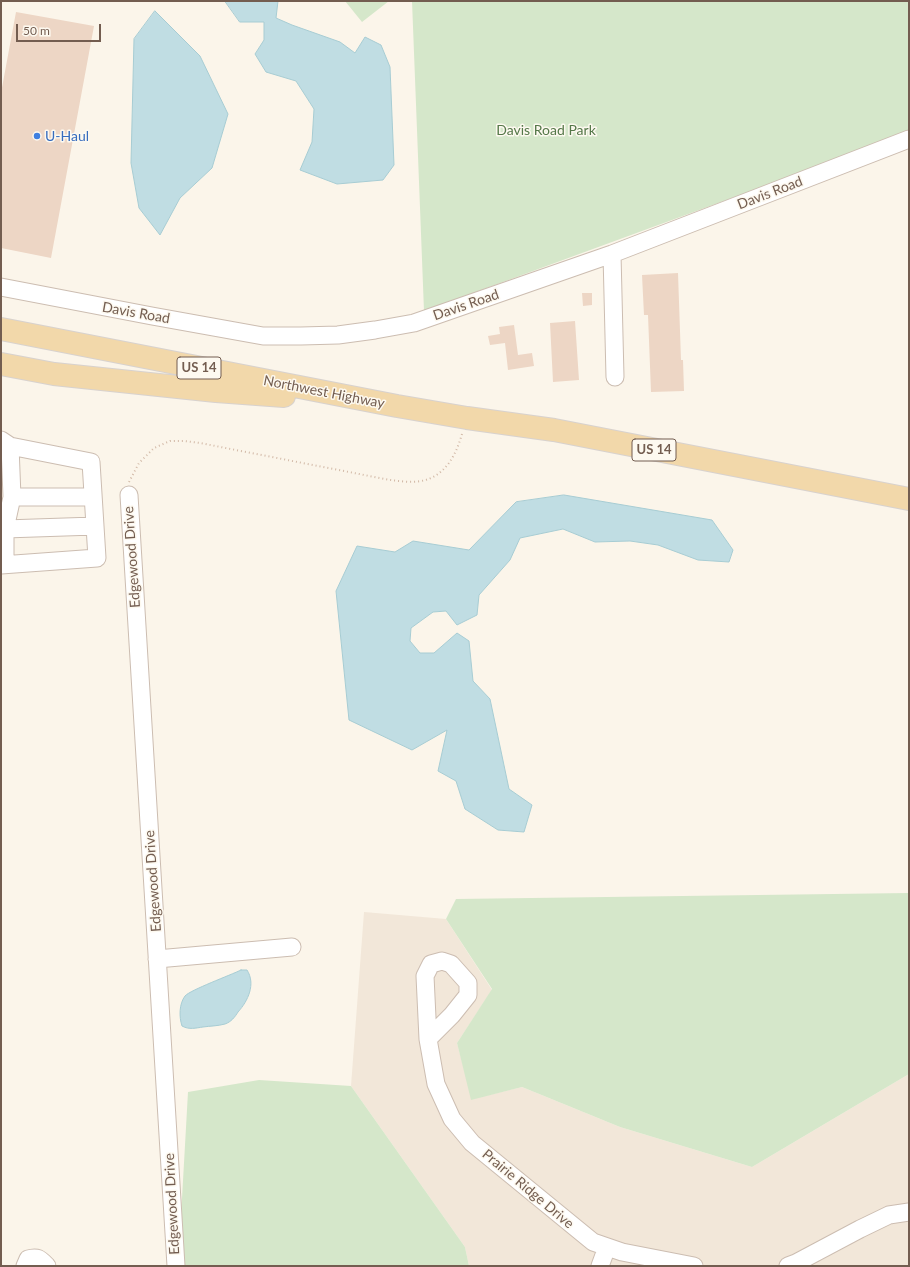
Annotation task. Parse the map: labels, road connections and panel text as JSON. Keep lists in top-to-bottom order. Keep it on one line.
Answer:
{"streets":{"main road":["US 14","Northwest Highway"],"street":["Davis Road","Edgewood Drive","Prairie Ridge Drive"]},"crossings":[["US 14","Northwest Highway"]],"parks":["Davis Road Park"],"places":["U-Haul"],"scale_bar":"50 m"}
